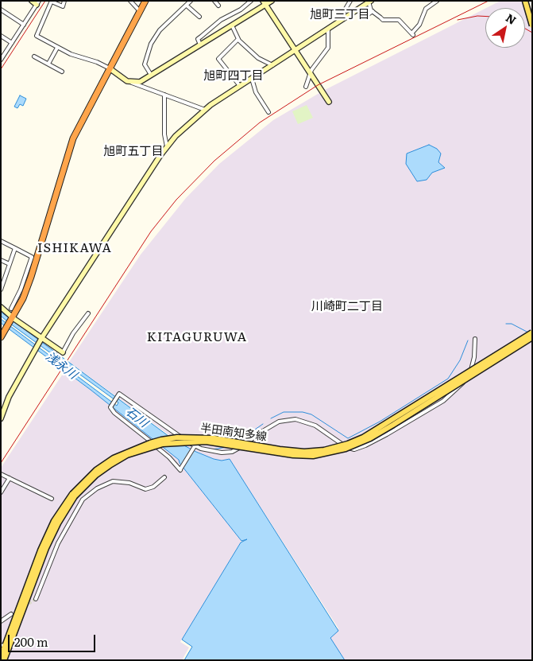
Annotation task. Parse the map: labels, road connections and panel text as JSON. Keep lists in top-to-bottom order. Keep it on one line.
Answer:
{"streets":{"main road":["半田南知多線"]},"districts":["旭町三丁目","旭町四丁目","旭町五丁目","ISHIKAWA","川崎町二丁目","KITAGURUWA"],"water":["浅永川","石川"],"scale_bar":"200 m","north":"top right"}
